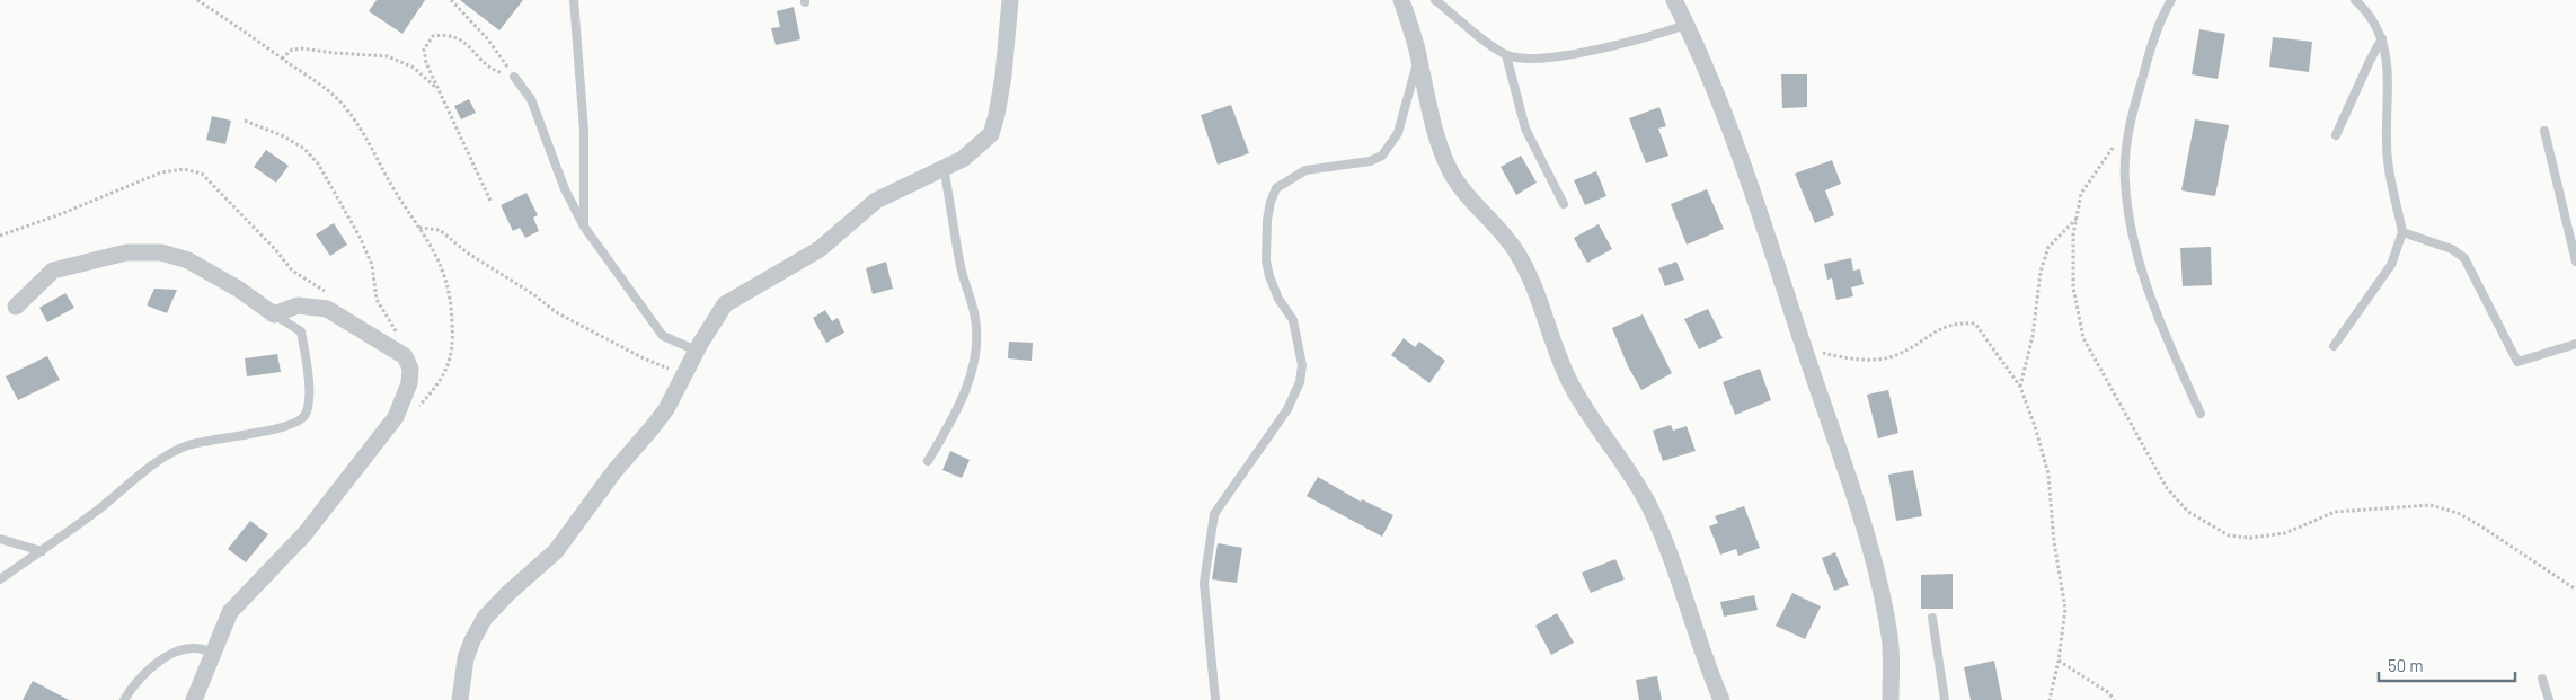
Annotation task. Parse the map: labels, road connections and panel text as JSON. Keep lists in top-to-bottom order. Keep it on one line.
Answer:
{"scale_bar":"50 m"}
